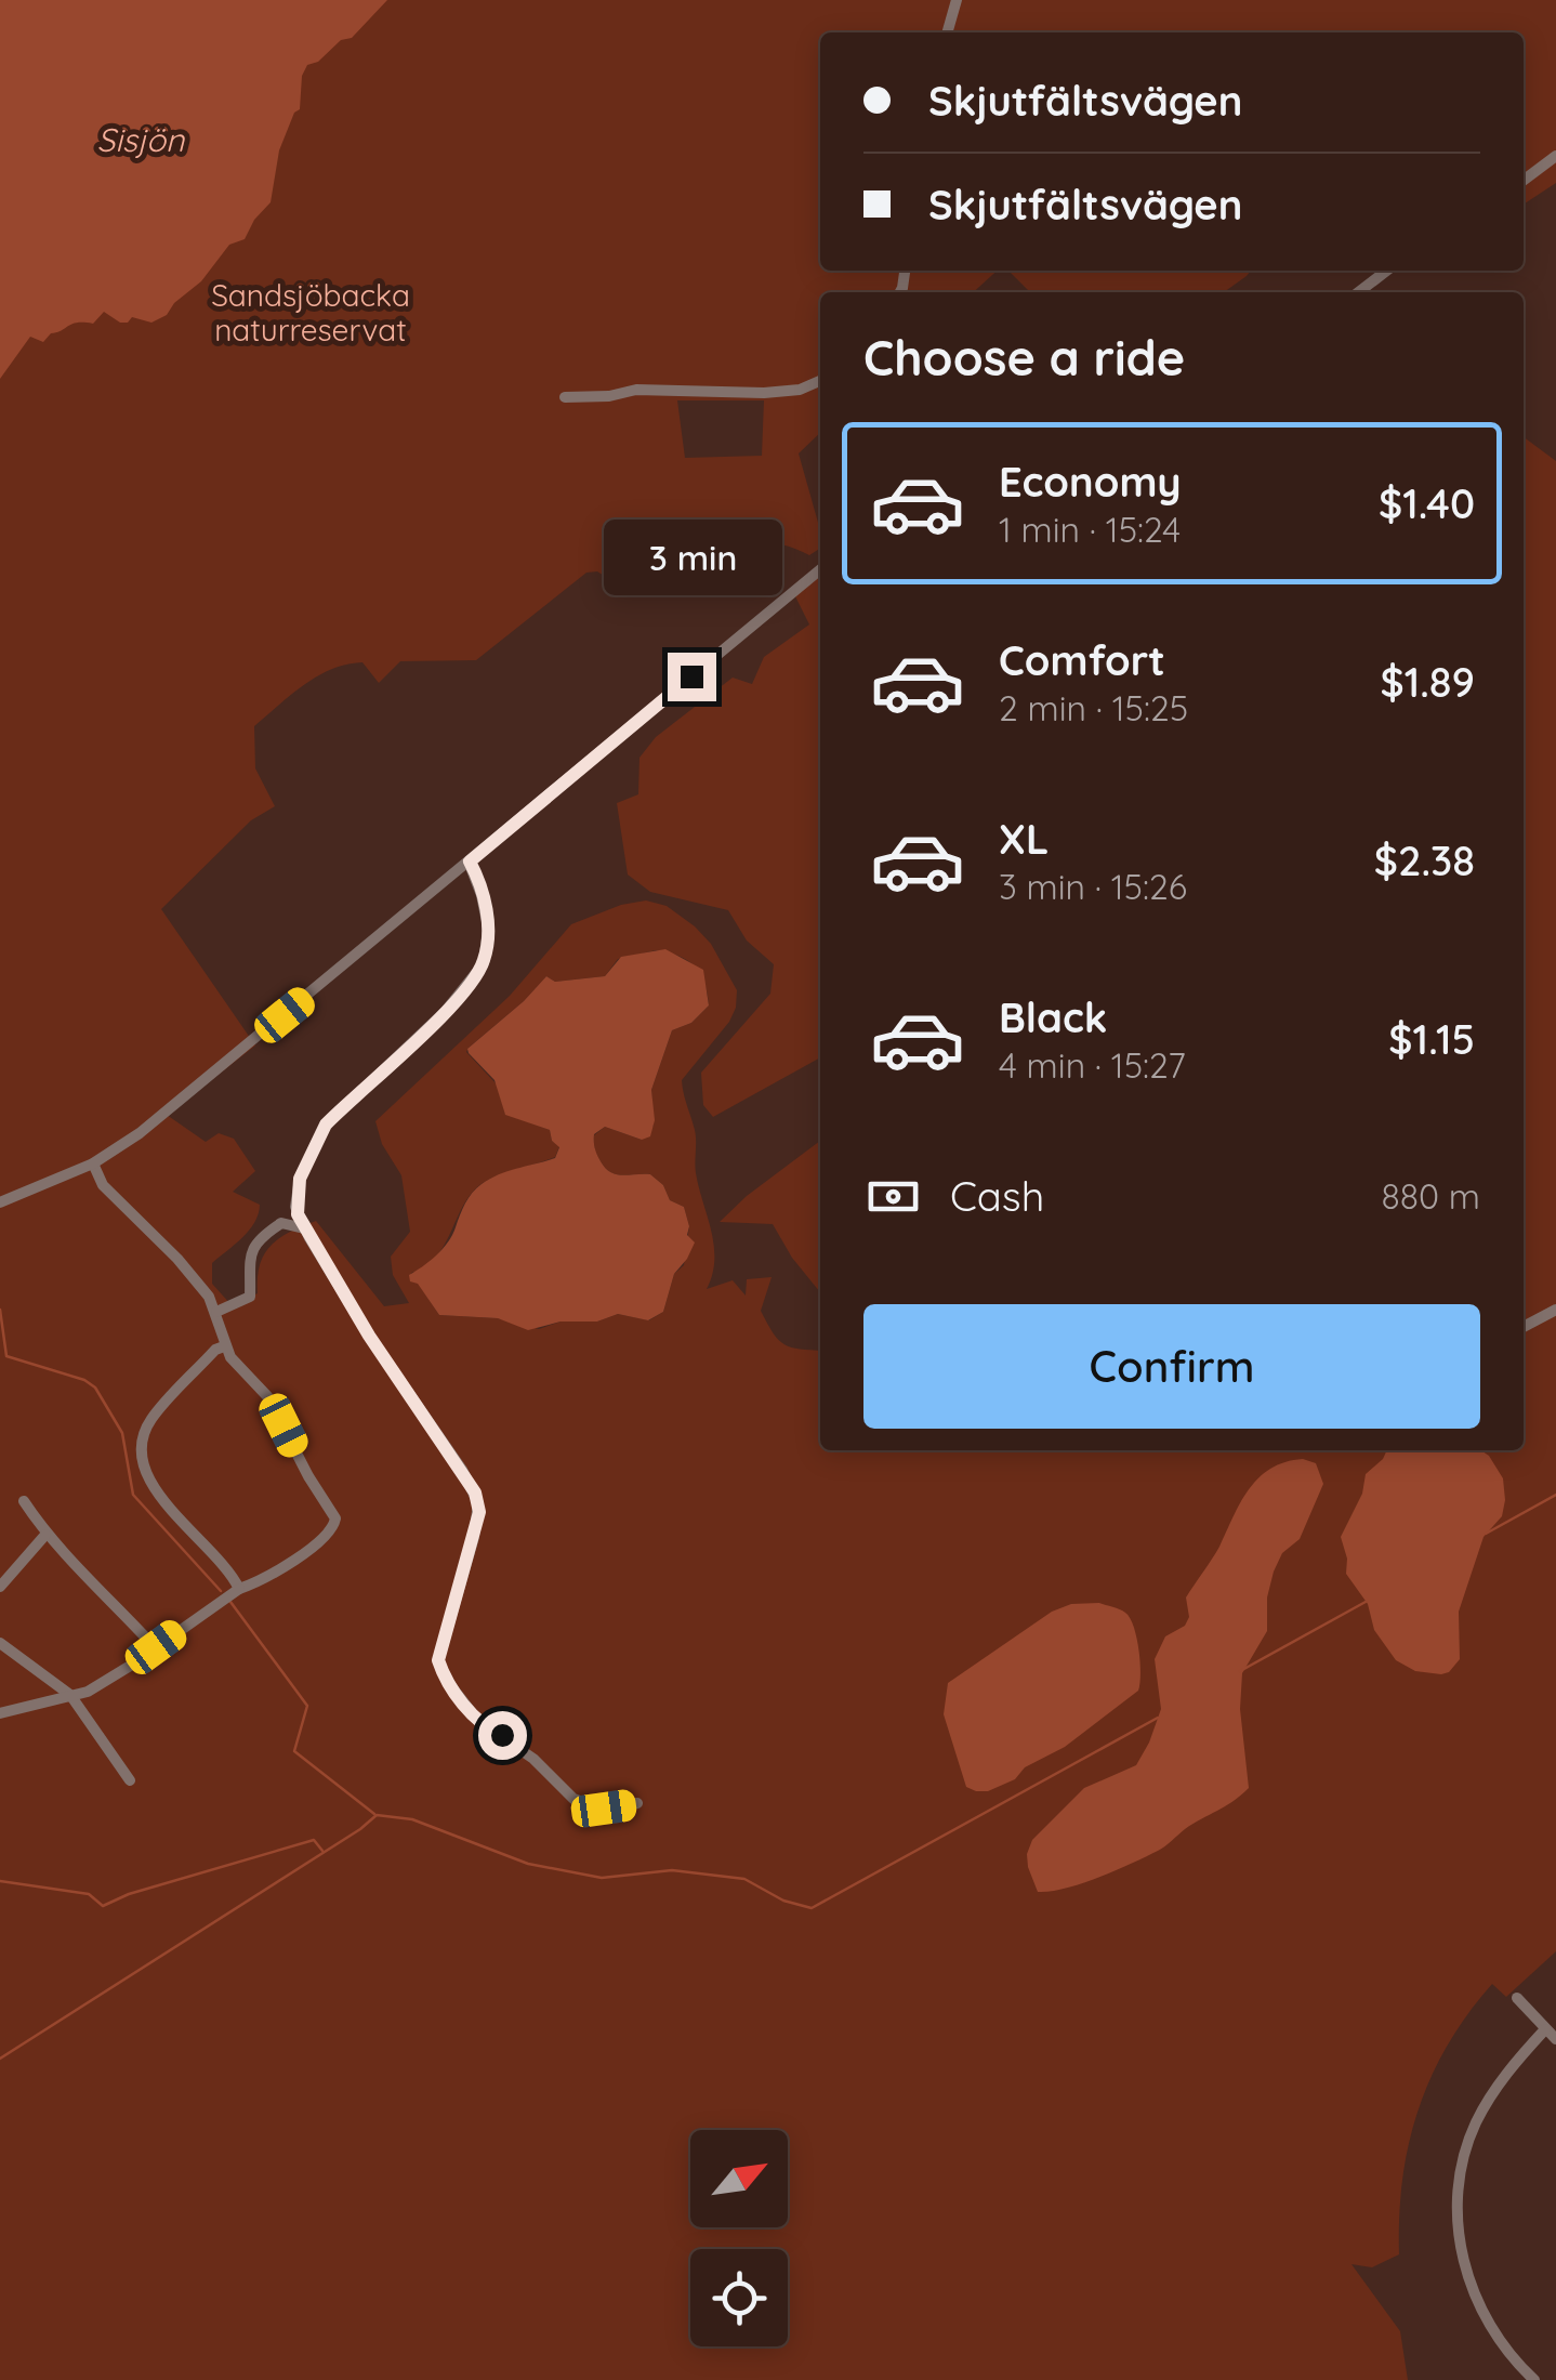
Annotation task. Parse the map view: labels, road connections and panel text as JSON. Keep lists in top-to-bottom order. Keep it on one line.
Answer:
{"water":["Sisjön"],"parks":["Sandsjöbacka naturreservat"],"north":"top right","page":{"banner":["Skjutfältsvägen","Skjutfältsvägen"],"heading":"Choose a ride","list":[{"name":"Economy","note":"1 min · 15:24","value":"$1.40"},{"name":"Comfort","note":"2 min · 15:25","value":"$1.89"},{"name":"XL","note":"3 min · 15:26","value":"$2.38"},{"name":"Black","note":"4 min · 15:27","value":"$1.15"}],"bubble":"3 min","pay":["Cash","880 m"],"buttons":"Confirm"}}
